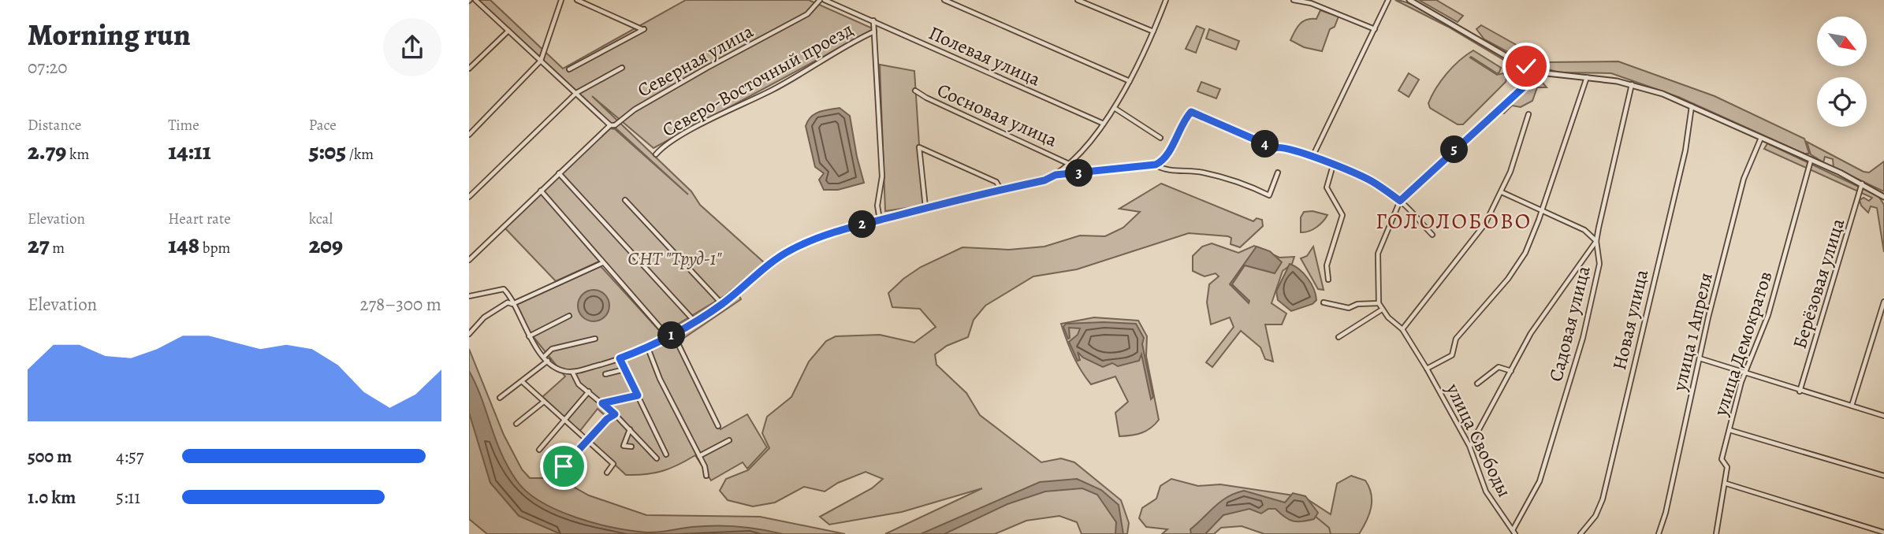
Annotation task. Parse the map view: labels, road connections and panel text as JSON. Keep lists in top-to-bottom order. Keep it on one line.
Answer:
{"streets":{"street":["Полевая улица","Северная улица","Северо-Восточный проезд","Сосновая улица","Берёзовая улица","Новая улица","Садовая улица","улица 1 Апреля","улица Демократов","улица Свободы"]},"crossings":[["Садовая улица","улица Свободы"]],"districts":["ГОЛОЛОБОВО"],"parks":["СНТ \"Труд-1\""],"north":"bottom right","page":{"heading":["Morning run","07:20"],"stats":[["Distance","2.79 km"],["Time","14:11"],["Pace","5:05 /km"],["Elevation","27 m"],["Heart rate","148 bpm"],["kcal","209"]],"pins":["4","5","3","2","1"],"chart":["Elevation","278–300 m"],"list":[{"name":"500 m","note":"4:57"},{"name":"1.0 km","note":"5:11"}]}}
